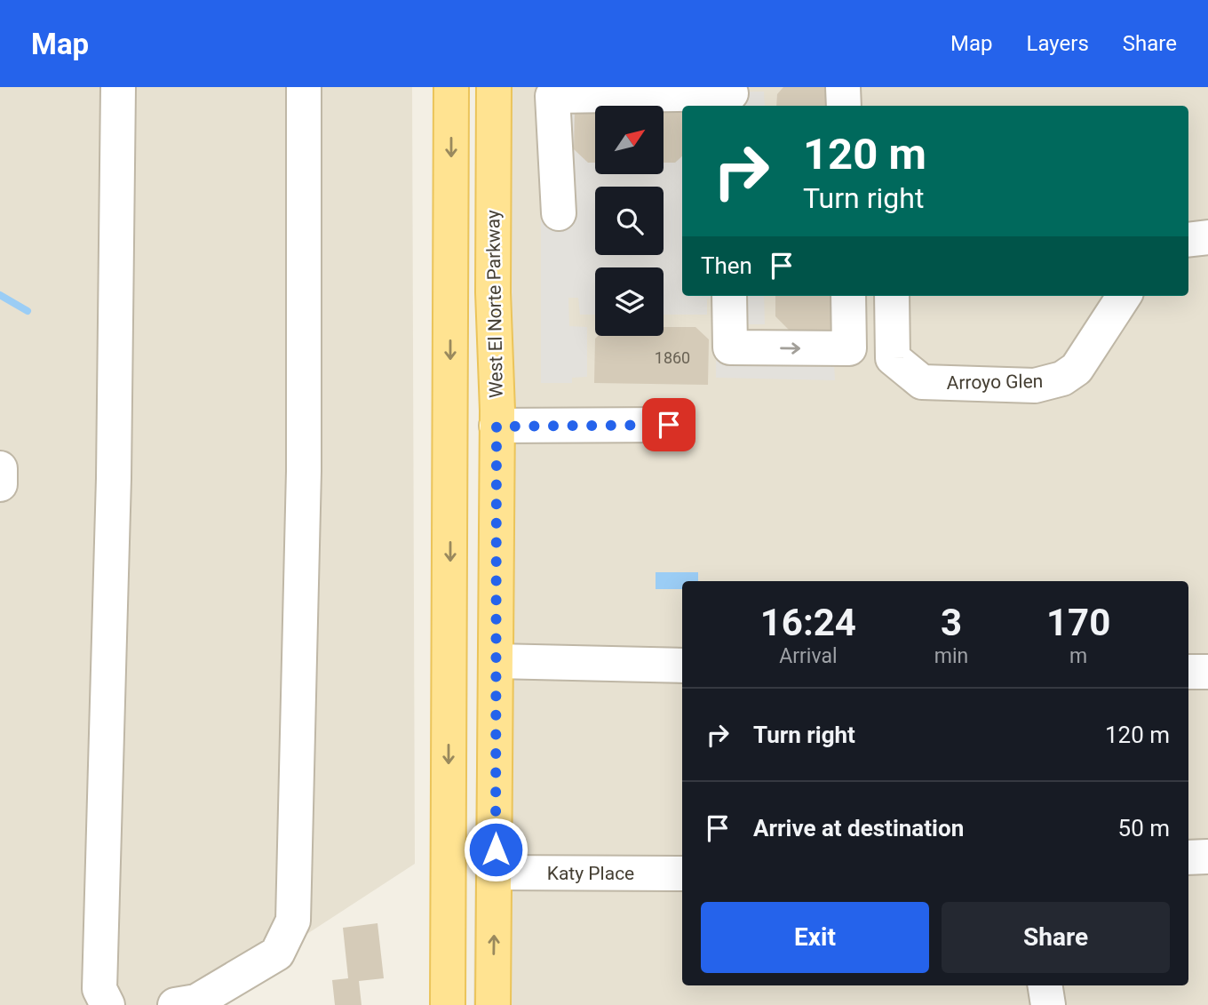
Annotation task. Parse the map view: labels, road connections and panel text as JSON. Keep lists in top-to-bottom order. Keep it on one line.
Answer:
{"streets":{"main road":["West El Norte Parkway"],"street":["Arroyo Glen","Katy Place"]},"crossings":[["West El Norte Parkway","Katy Place"]],"house_numbers":["1860"],"north":"top right","page":{"header":"Map","nav":["Map","Layers","Share"],"turn":["120 m","Turn right"],"then":"Then","eta":["16:24","Arrival","3","min","170","m"],"list":[{"name":"Turn right","value":"120 m"},{"name":"Arrive at destination","value":"50 m"}],"buttons":["Exit","Share"]}}
